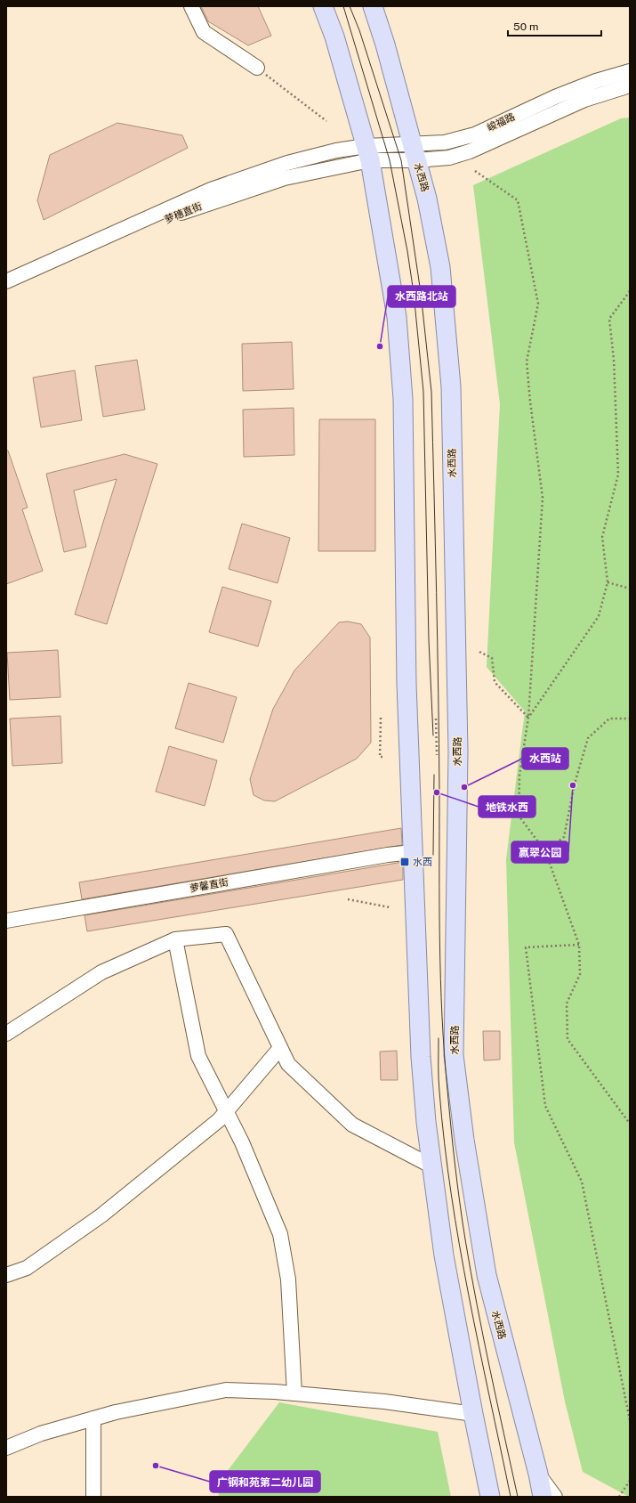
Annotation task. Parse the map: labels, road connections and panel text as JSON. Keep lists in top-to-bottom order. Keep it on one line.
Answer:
{"streets":{"main road":["水西路"],"street":["峻福路","萝穗直街","萝馨直街"]},"crossings":[["峻福路","水西路"],["峻福路","萝穗直街"]],"places":{"other":["水西路北站","赢翠公园","水西站","地铁水西","广钢和苑第二幼儿园"],"transit":["水西"]},"scale_bar":"50 m"}
